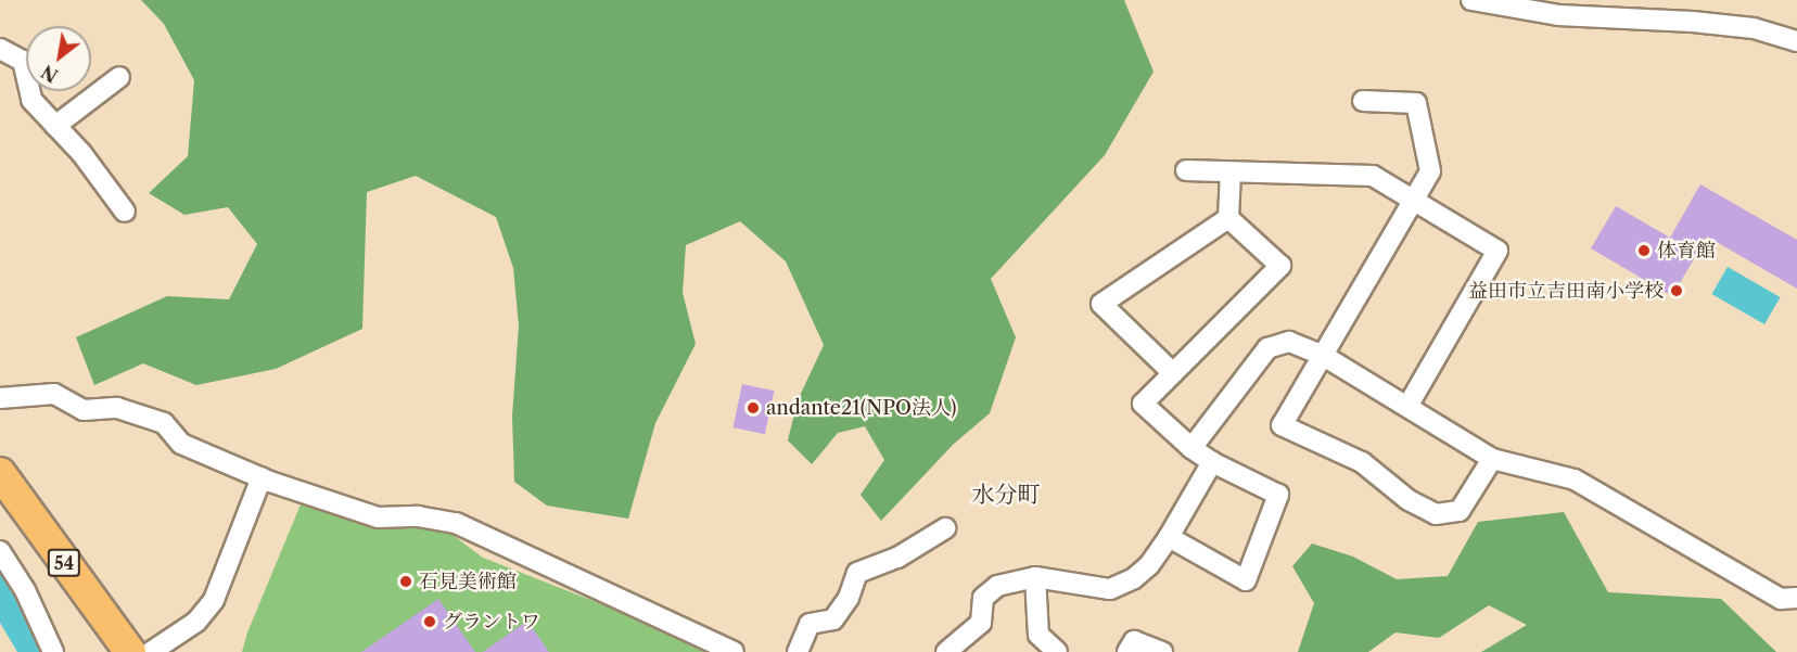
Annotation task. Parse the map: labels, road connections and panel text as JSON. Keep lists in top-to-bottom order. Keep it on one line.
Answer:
{"streets":{"main road":["54"]},"districts":["水分町"],"places":["体育館","益田市立吉田南小学校","andante21(NPO法人)","石見美術館","グラントワ"],"north":"bottom left"}
